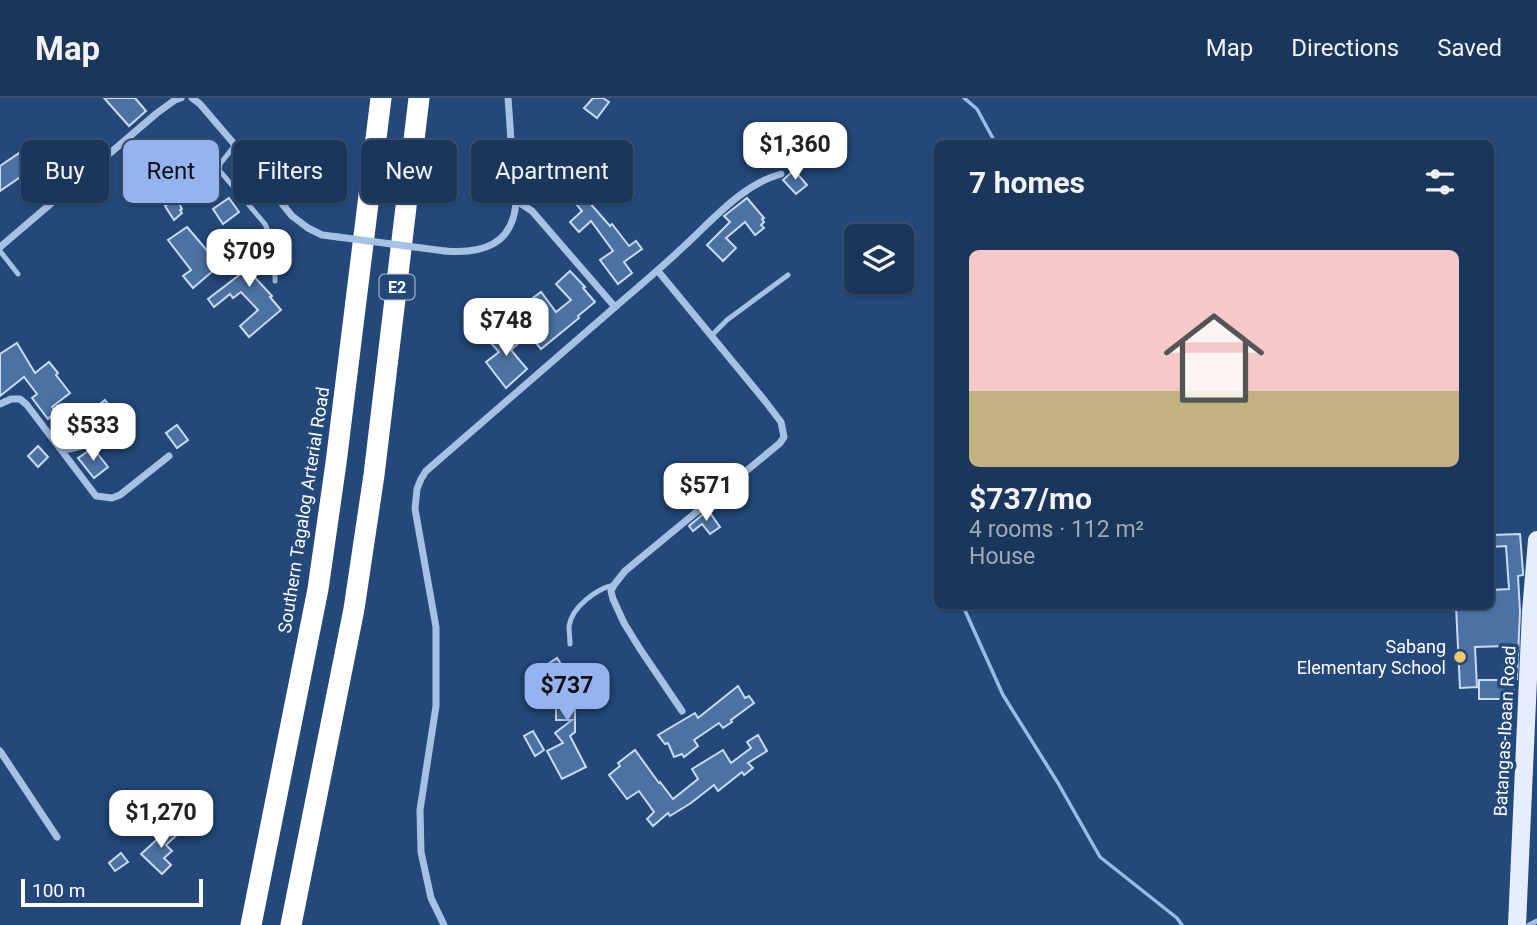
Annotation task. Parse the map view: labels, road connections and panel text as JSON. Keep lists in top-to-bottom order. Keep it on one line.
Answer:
{"streets":{"highway":["E2","Southern Tagalog Arterial Road"],"main road":["Batangas-Ibaan Road"]},"places":["Sabang Elementary School"],"scale_bar":"100 m","page":{"header":"Map","nav":["Map","Directions","Saved"],"price":["$1,360","$709","$748","$533","$571","$737","$1,270"],"chip":["Buy","Rent","Filters","New","Apartment"],"heading":"7 homes","list":[{"name":"$737/mo","note":"4 rooms · 112 m² · House"}],"scale":"100 m"}}
